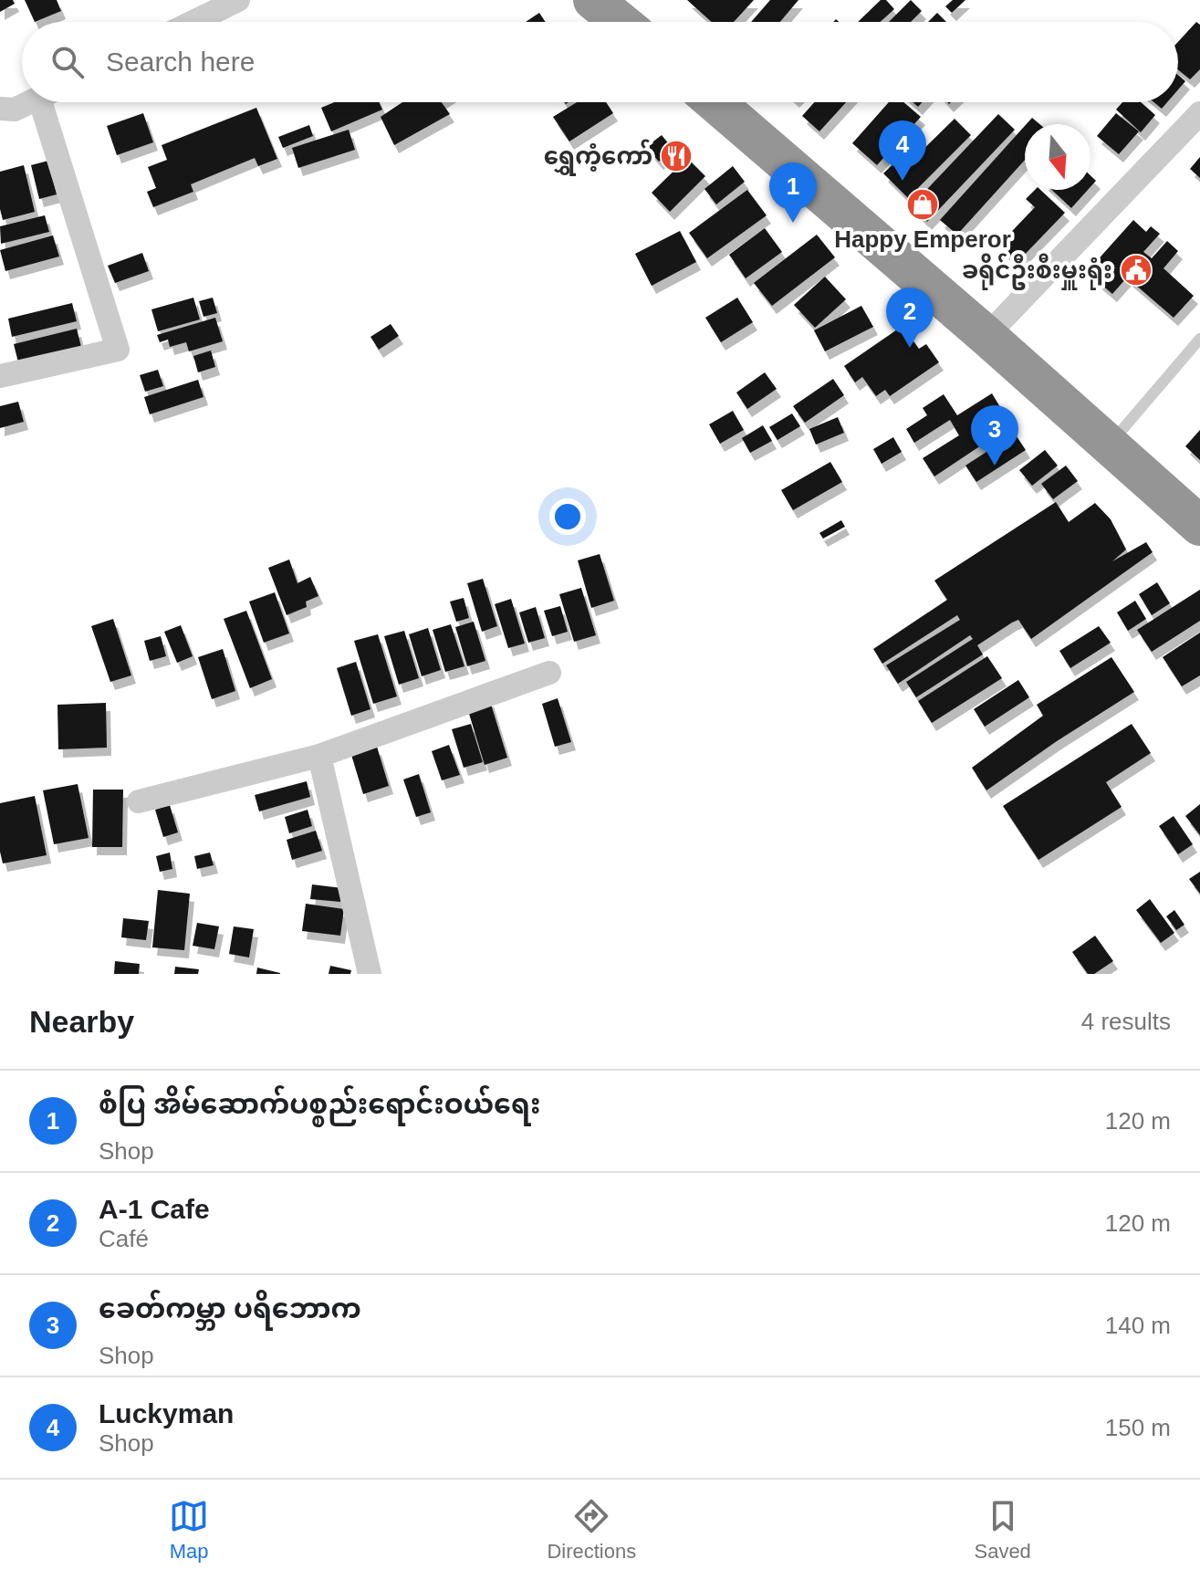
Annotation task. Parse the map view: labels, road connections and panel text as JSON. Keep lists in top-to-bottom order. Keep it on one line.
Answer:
{"places":{"restaurant":["ရွှေကံ့ကော်"],"shop":["Happy Emperor"],"public building":["ခရိုင်ဦးစီးမှူးရုံး"]},"north":"bottom","page":{"search":"Search here","pins":["4","1","2","3"],"heading":["Nearby","4 results"],"list":[{"mark":"1","name":"စံပြ အိမ်ဆောက်ပစ္စည်းရောင်းဝယ်ရေး","note":"Shop","value":"120 m"},{"mark":"2","name":"A-1 Cafe","note":"Café","value":"120 m"},{"mark":"3","name":"ခေတ်ကမ္ဘာ ပရိဘောက","note":"Shop","value":"140 m"},{"mark":"4","name":"Luckyman","note":"Shop","value":"150 m"}],"nav":["Map","Directions","Saved"]}}
